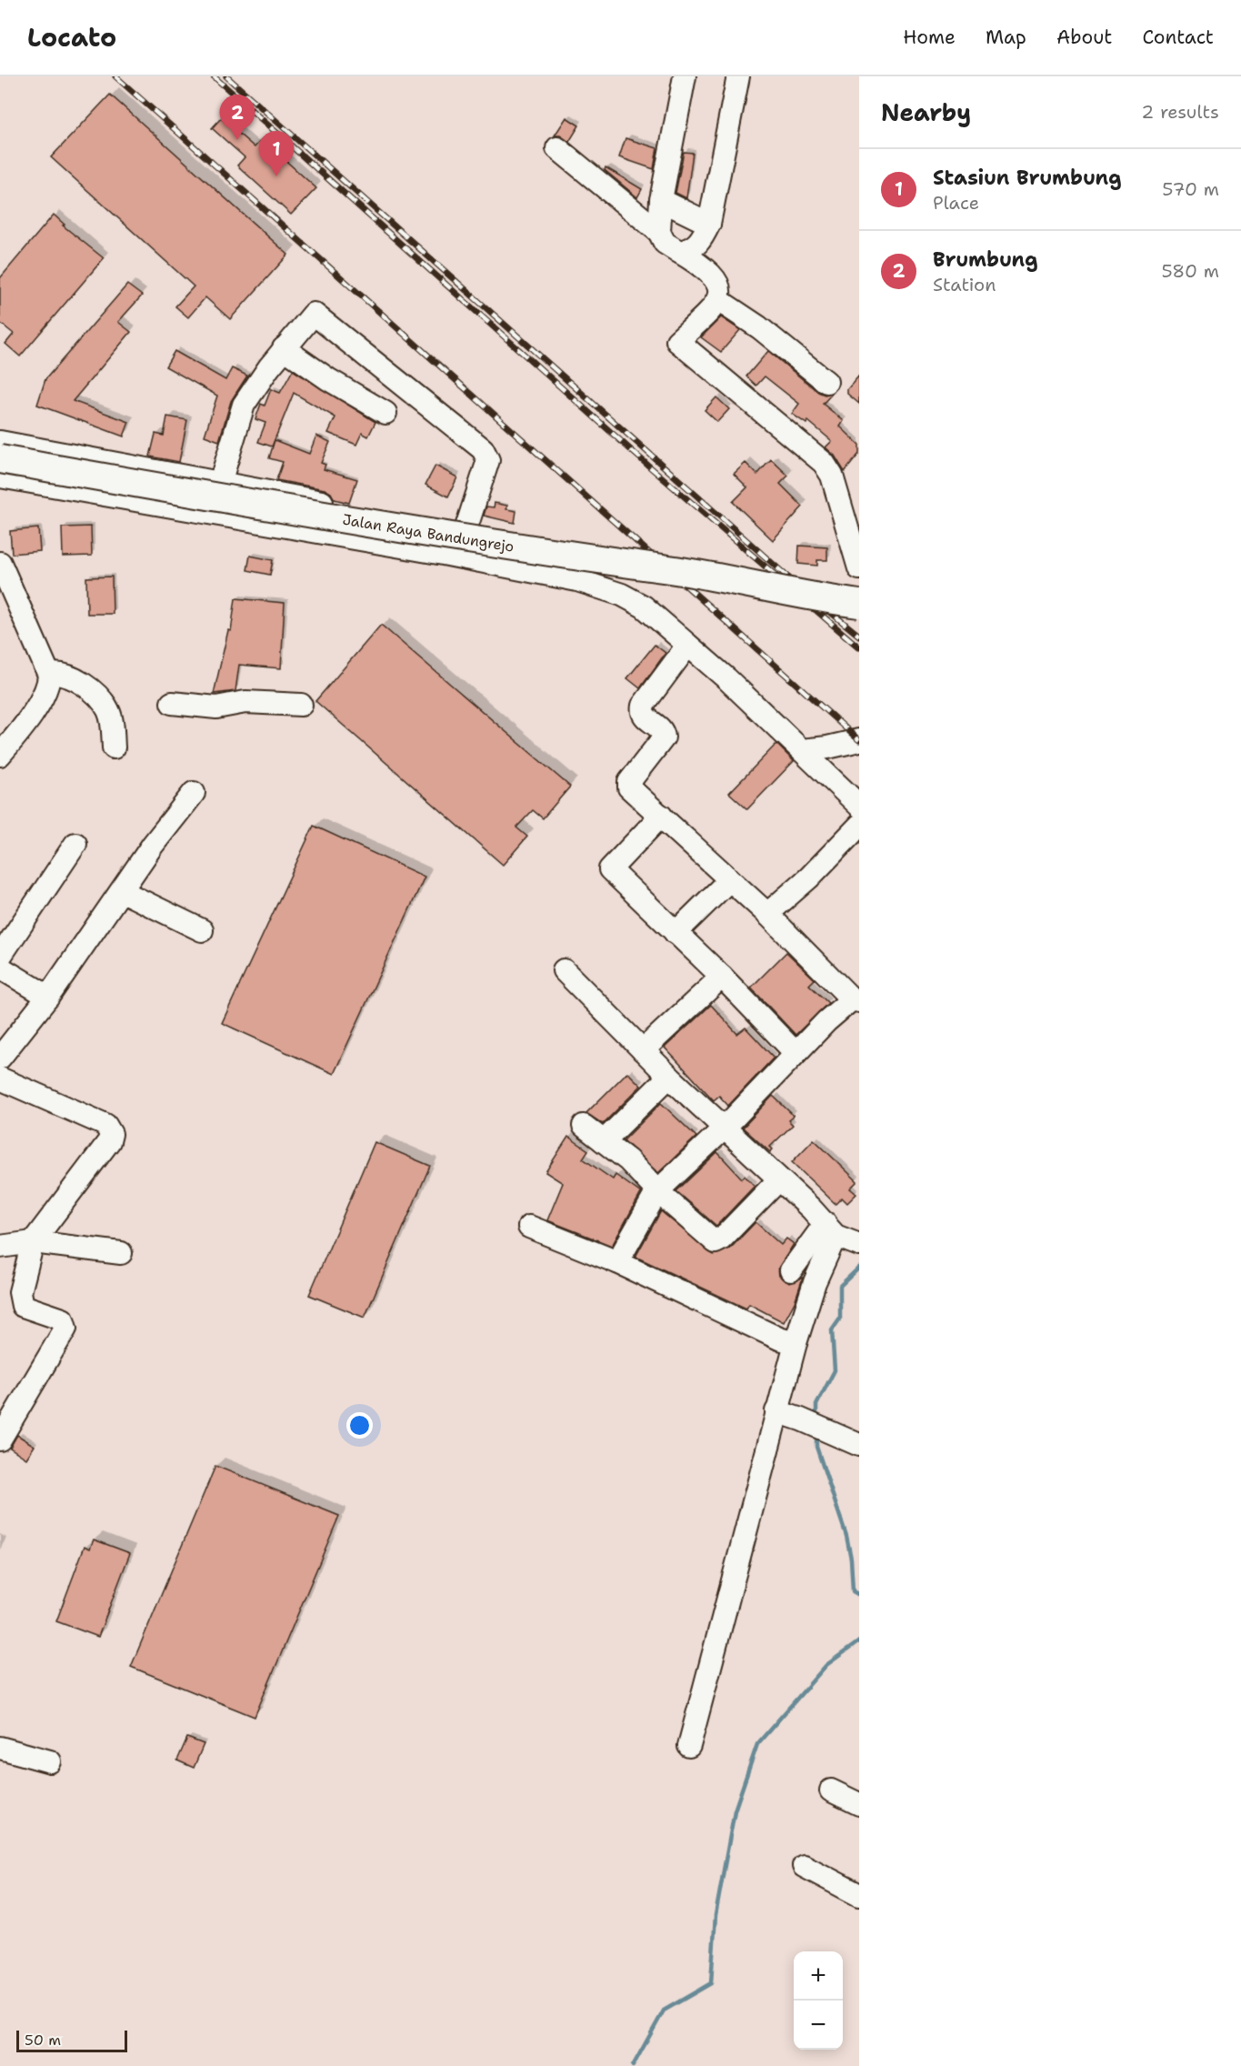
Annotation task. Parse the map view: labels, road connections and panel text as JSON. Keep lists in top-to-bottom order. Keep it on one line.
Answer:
{"streets":{"main road":["Jalan Raya Bandungrejo"]},"scale_bar":"50 m","page":{"header":"Locato","nav":["Home","Map","About","Contact"],"heading":["Nearby","2 results"],"pins":["2","1"],"list":[{"mark":"1","name":"Stasiun Brumbung","note":"Place","value":"570 m"},{"mark":"2","name":"Brumbung","note":"Station","value":"580 m"}],"map_buttons":["+","−"],"scale":"50 m"}}
